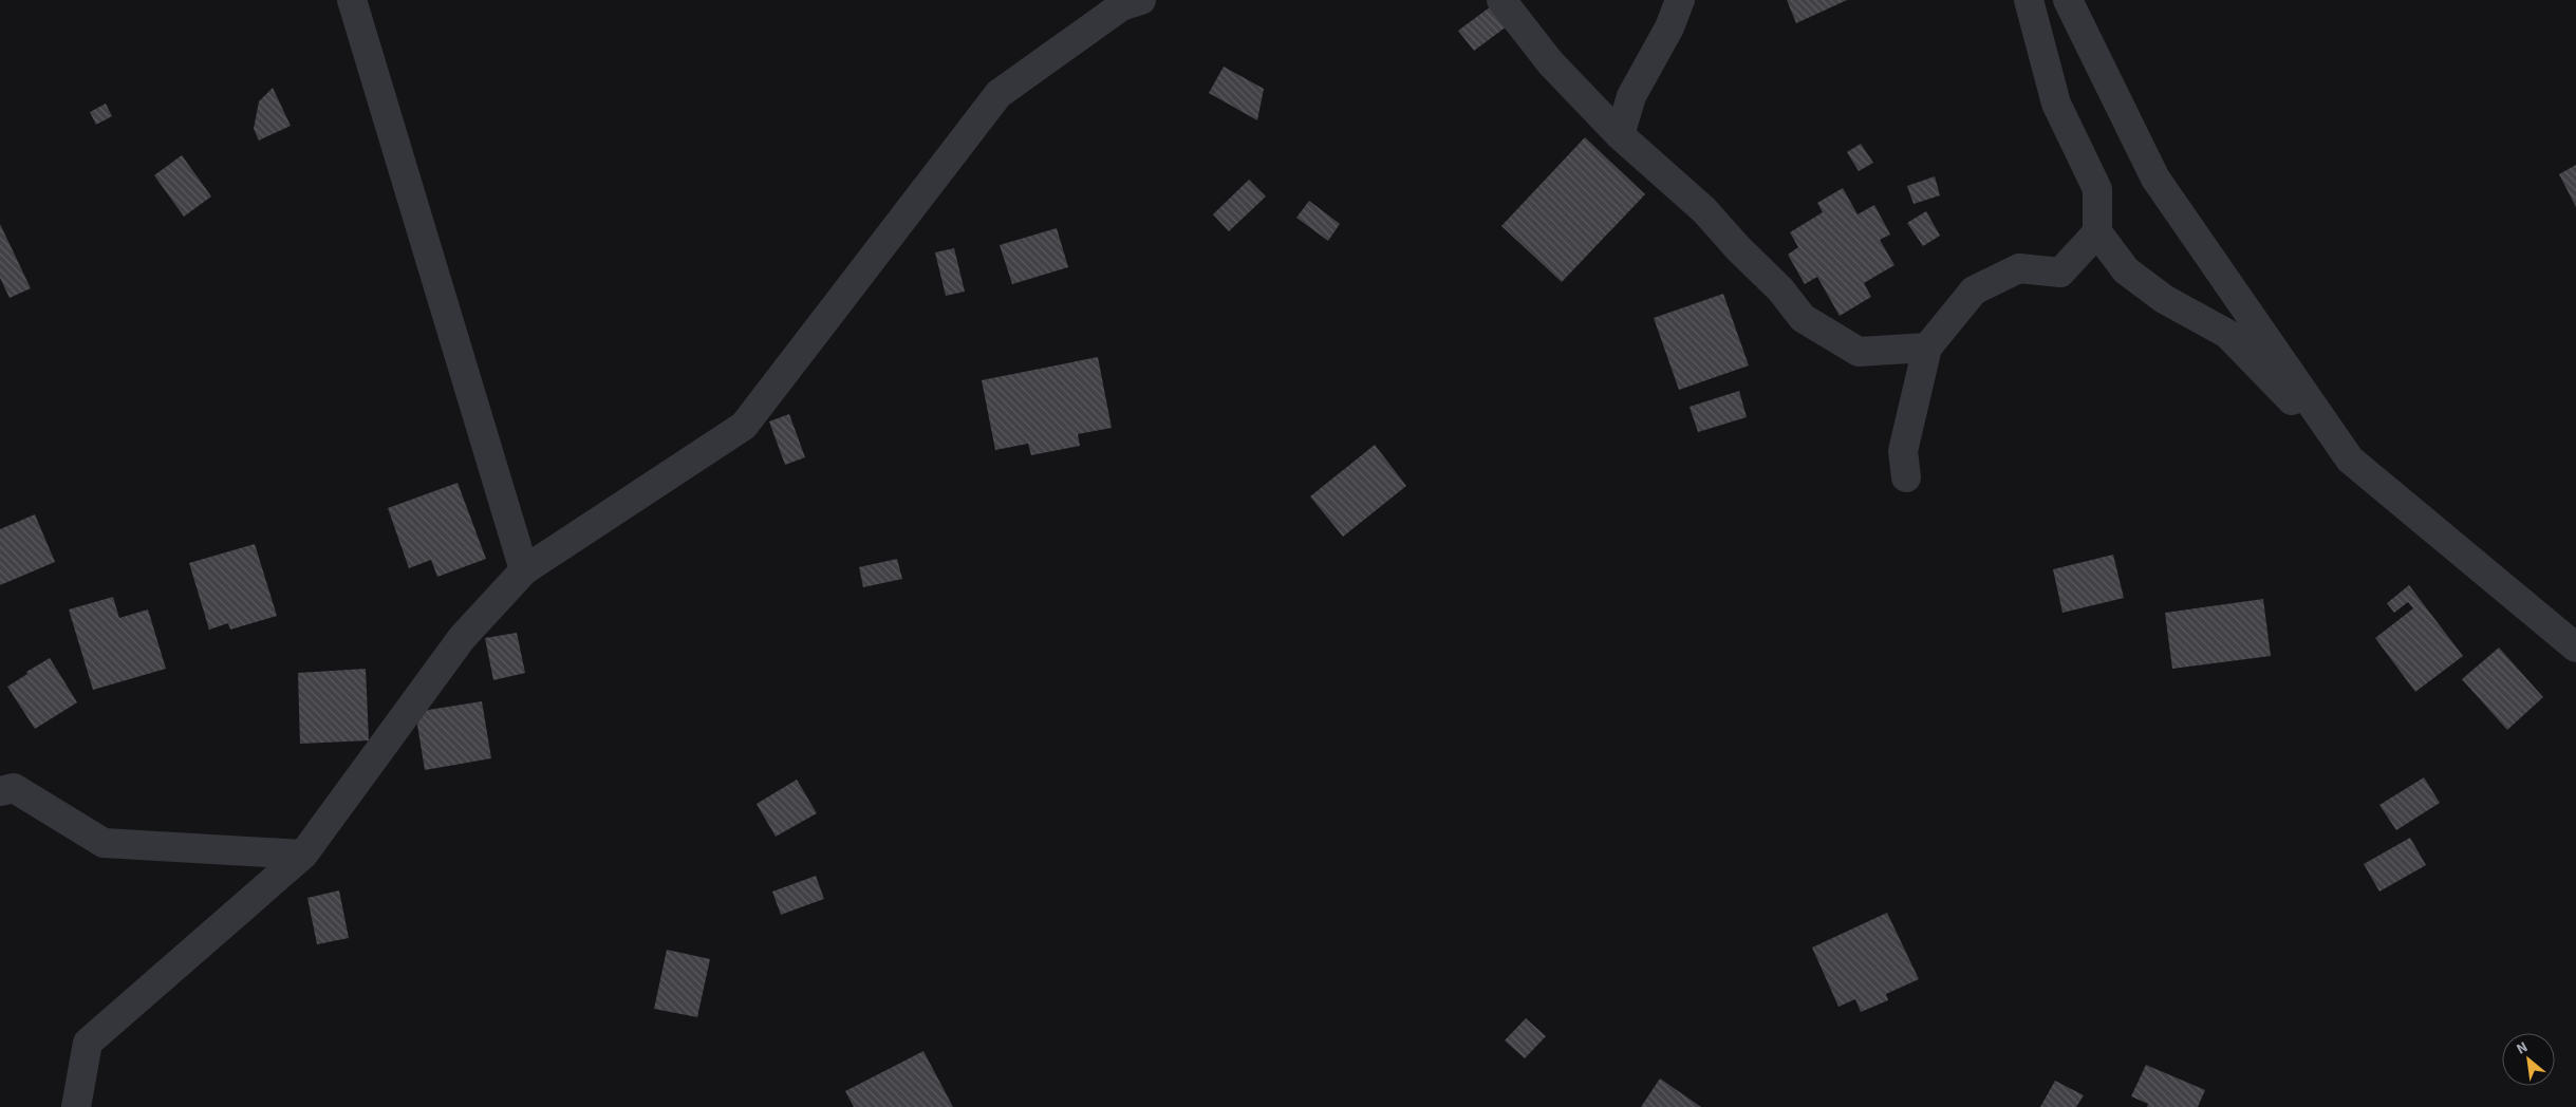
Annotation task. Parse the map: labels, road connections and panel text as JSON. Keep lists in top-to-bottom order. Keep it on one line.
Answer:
{"north":"top left"}
